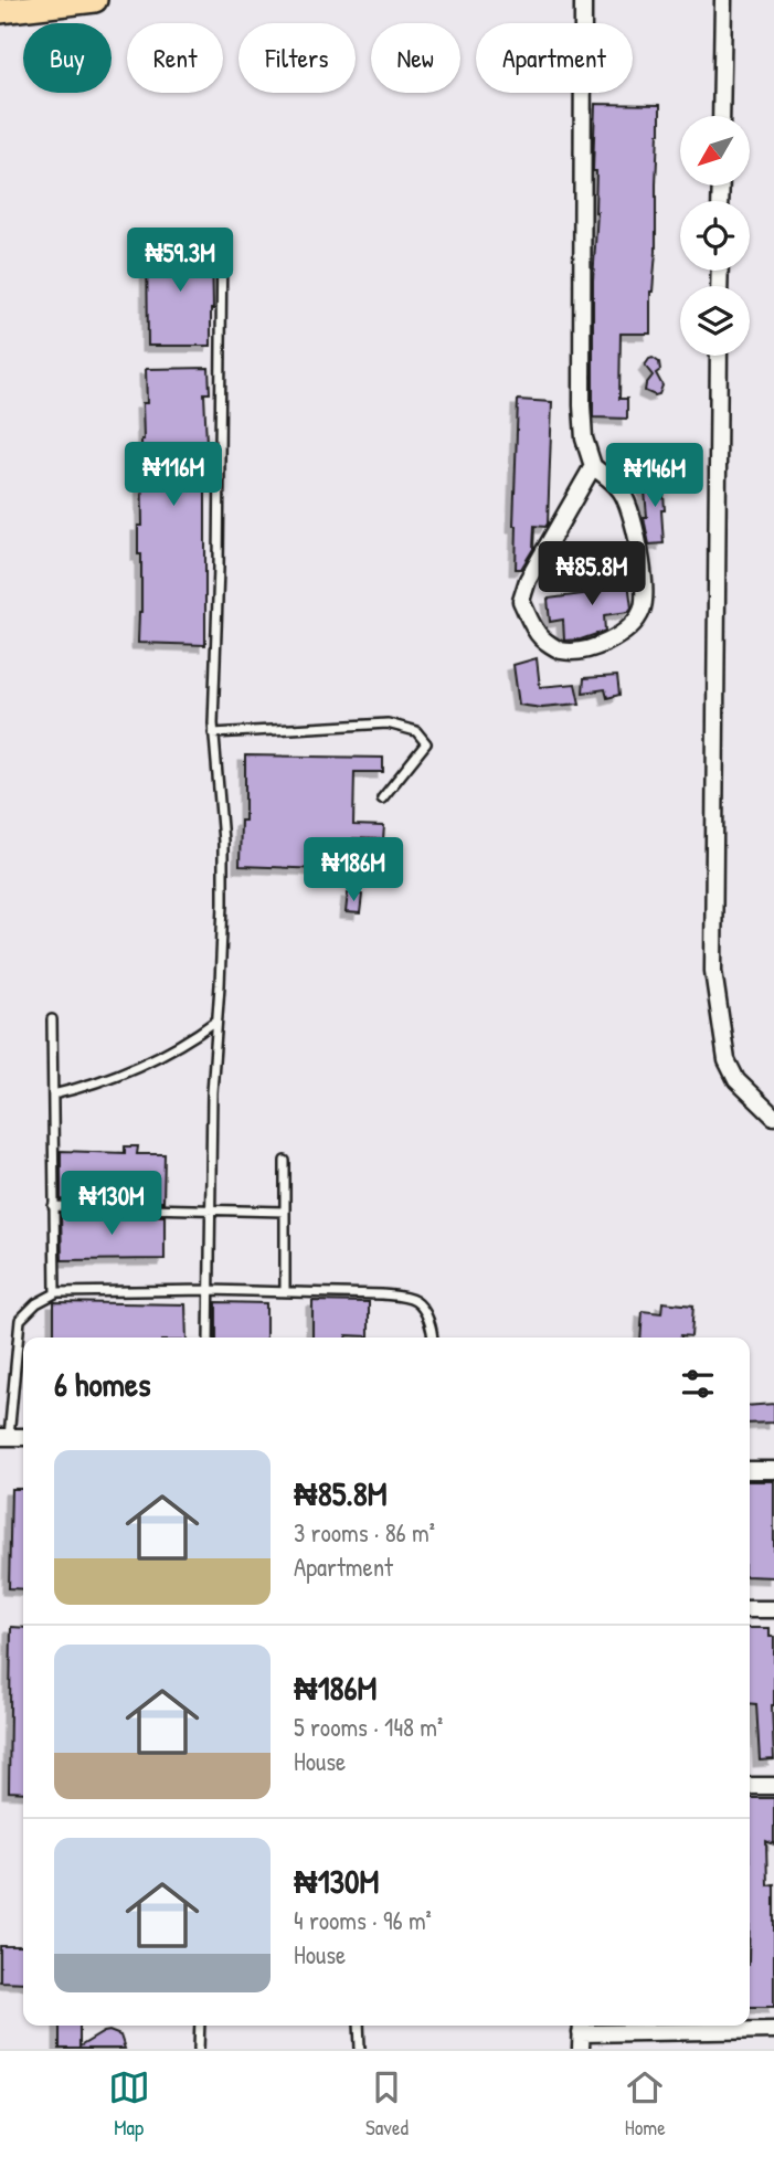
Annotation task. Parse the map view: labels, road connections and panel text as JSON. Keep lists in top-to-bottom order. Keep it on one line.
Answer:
{"north":"bottom left","page":{"chip":["Buy","Rent","Filters","New","Apartment"],"price":["₦59.3M","₦116M","₦146M","₦85.8M","₦186M","₦130M"],"heading":"6 homes","list":[{"name":"₦85.8M","note":"3 rooms · 86 m² · Apartment"},{"name":"₦186M","note":"5 rooms · 148 m² · House"},{"name":"₦130M","note":"4 rooms · 96 m² · House"}],"tabs":["Map","Saved","Home"]}}
